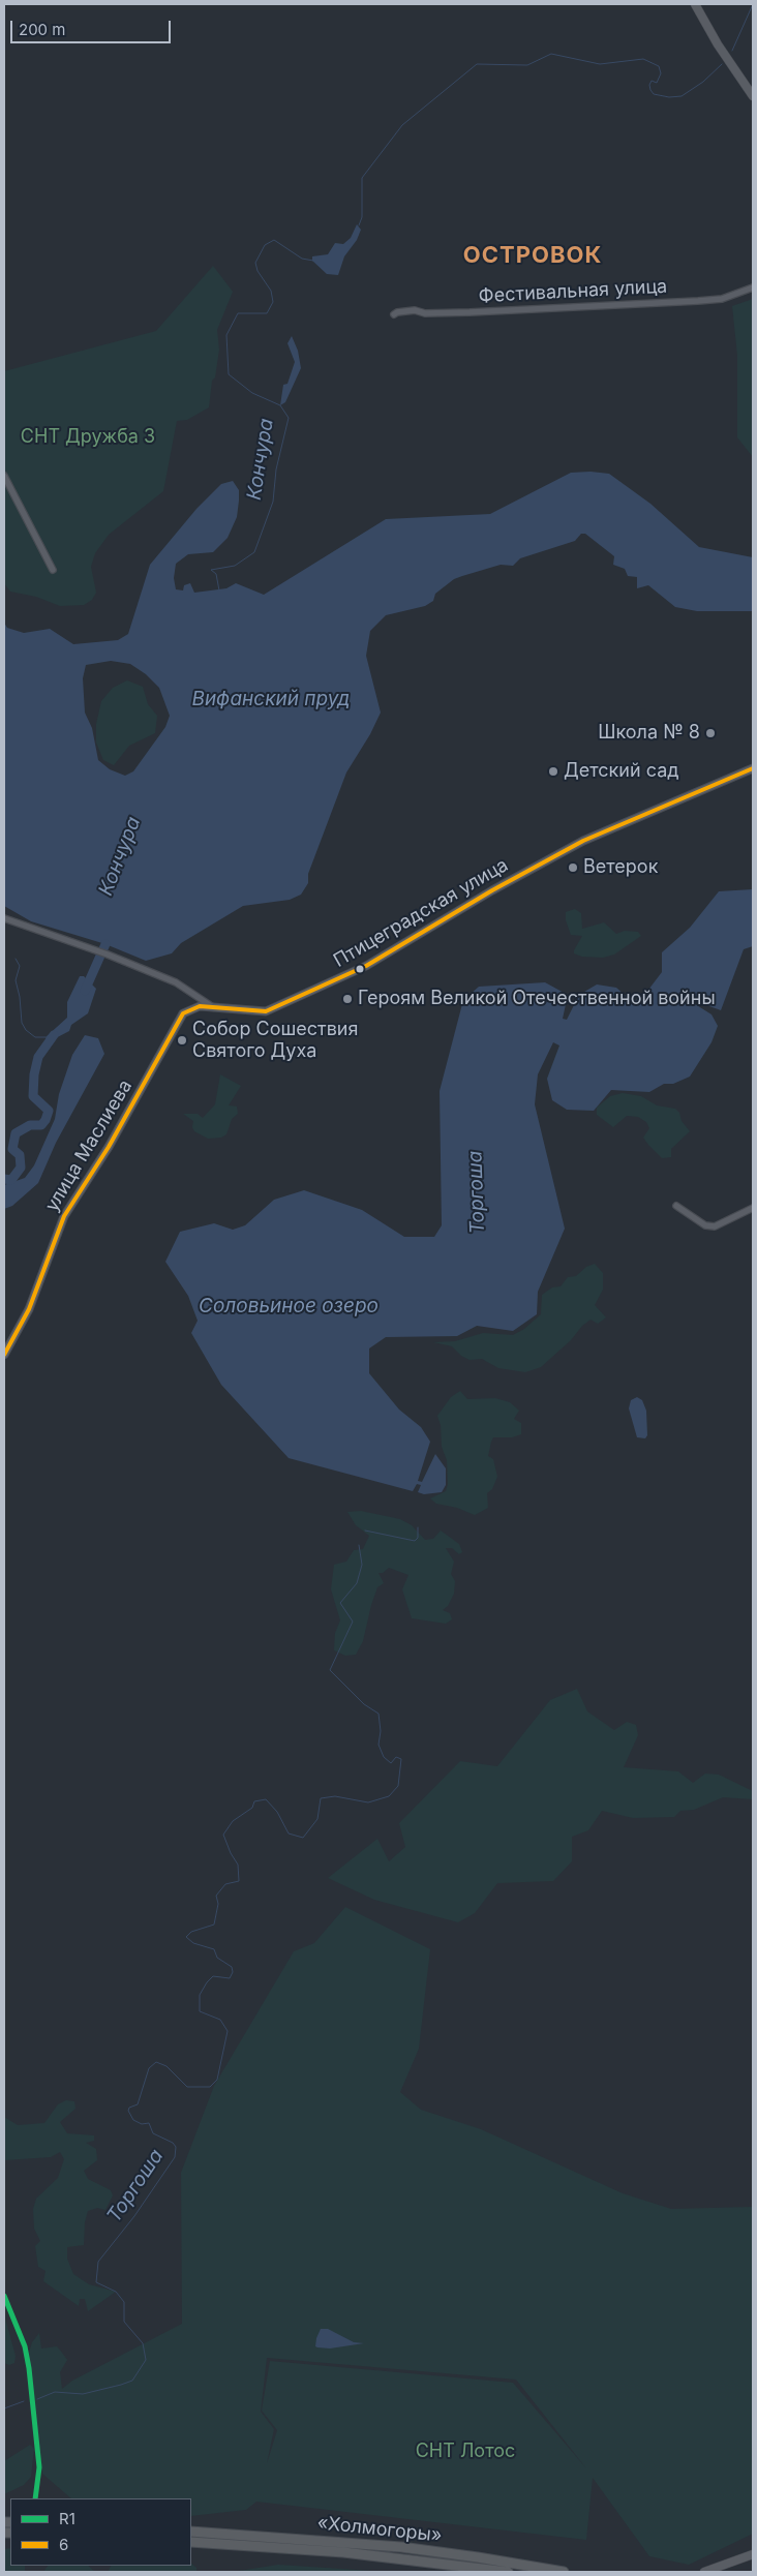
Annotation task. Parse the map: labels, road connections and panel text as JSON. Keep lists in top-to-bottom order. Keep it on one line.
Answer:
{"streets":{"highway":["«Холмогоры»"],"street":["Фестивальная улица","Птицеградская улица","улица Маслиева"]},"crossings":[["Птицеградская улица","улица Маслиева"]],"districts":["ОСТРОВОК"],"water":["Кончура","Вифанский пруд","Торгоша","Соловьиное озеро"],"parks":["СНТ Дружба 3","СНТ Лотос"],"places":["Школа № 8","Детский сад","Ветерок","Героям Великой Отечественной войны","Собор Сошествия Святого Духа"],"lines":["transit line 6","transit line R1"],"legend":["R1","6"],"scale_bar":"200 m"}
